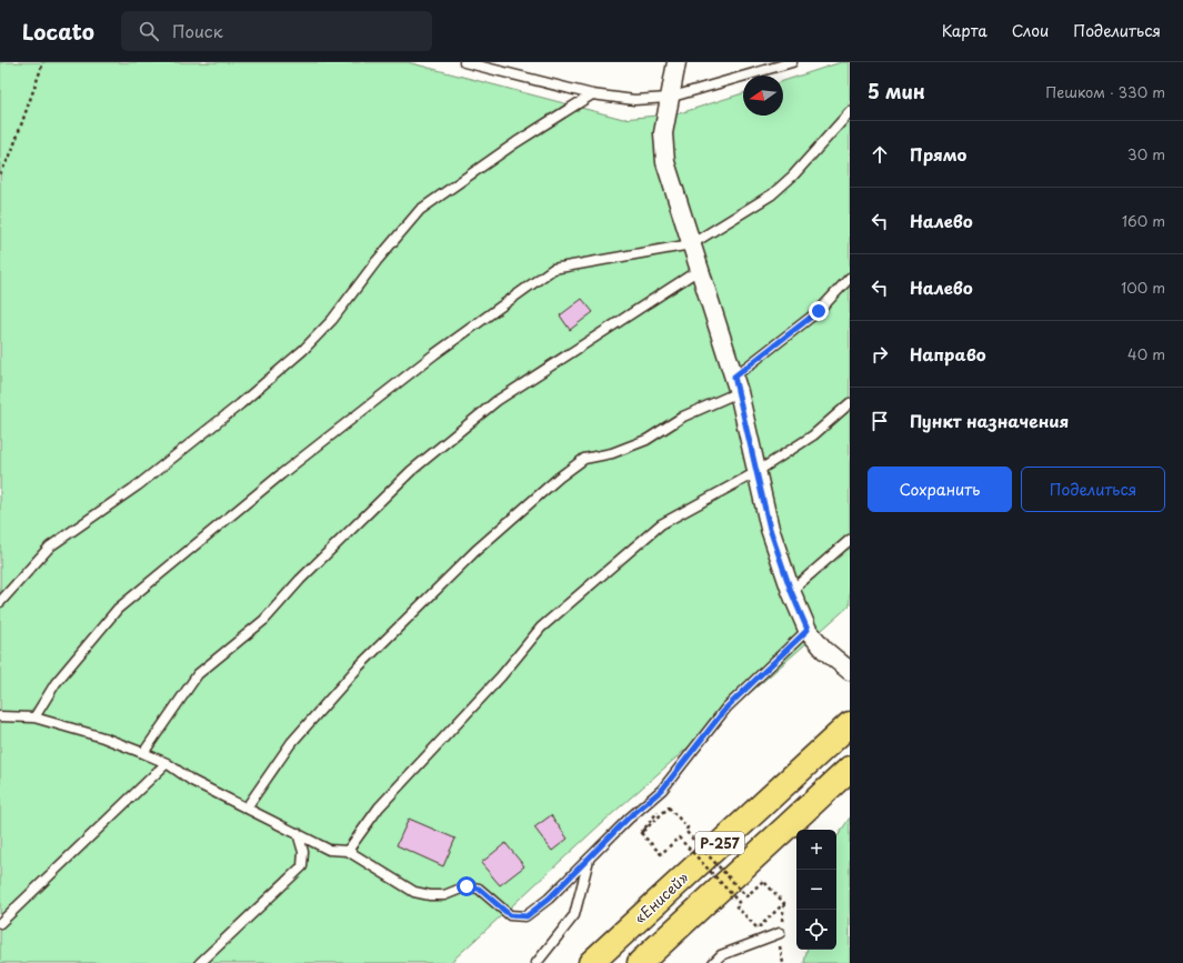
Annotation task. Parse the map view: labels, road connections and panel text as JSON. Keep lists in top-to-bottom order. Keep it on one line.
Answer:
{"streets":{"highway":["Р-257","«Енисей»"]},"north":"left","page":{"header":"Locato","search":"Поиск","nav":["Карта","Слои","Поделиться"],"heading":["5 мин","Пешком · 330 m"],"list":[["Прямо","30 m"],["Налево","160 m"],["Налево","100 m"],["Направо","40 m"],"Пункт назначения"],"buttons":["Сохранить","Поделиться"],"map_buttons":["+","−"]}}
